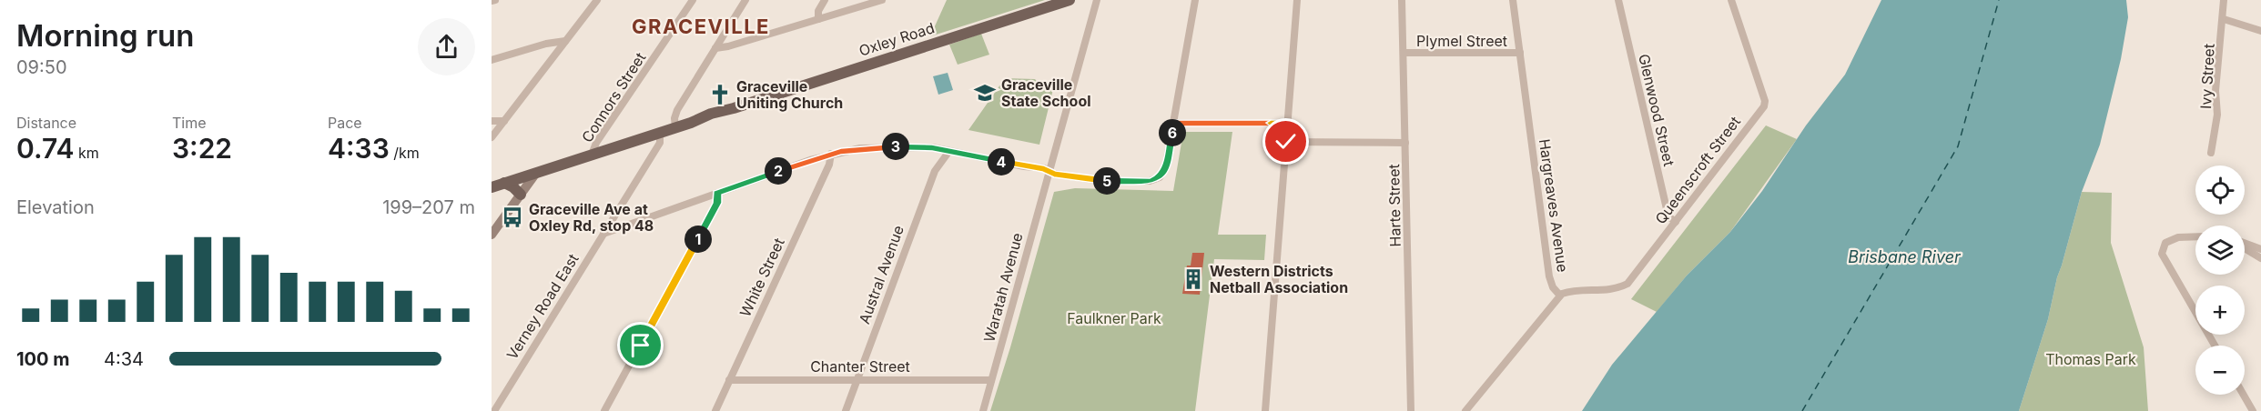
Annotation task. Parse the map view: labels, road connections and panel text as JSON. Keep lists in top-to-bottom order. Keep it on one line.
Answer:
{"streets":{"main road":["Oxley Road"],"street":["Plymel Street","Ivy Street","Connors Street","Glenwood Street","Queenscroft Street","Harte Street","Hargreaves Avenue","Austral Avenue","White Street","Waratah Avenue","Verney Road East","Chanter Street"]},"crossings":[["Oxley Road","Connors Street"],["Oxley Road","Verney Road East"],["Plymel Street","Harte Street"],["Plymel Street","Hargreaves Avenue"],["Glenwood Street","Queenscroft Street"],["Queenscroft Street","Hargreaves Avenue"],["Austral Avenue","Chanter Street"],["White Street","Chanter Street"],["Waratah Avenue","Chanter Street"]],"districts":["GRACEVILLE"],"water":["Brisbane River"],"parks":["Faulkner Park","Thomas Park"],"places":{"school or university":["Graceville State School"],"church":["Graceville Uniting Church"],"bus stop":["Graceville Ave at Oxley Rd, stop 48"],"building":["Western Districts Netball Association"]},"page":{"heading":["Morning run","09:50"],"stats":[["Distance","0.74 km"],["Time","3:22"],["Pace","4:33 /km"]],"pins":["6","3","4","2","5","1"],"map_buttons":["+","−"],"chart":["Elevation","199–207 m"],"list":[{"name":"100 m","note":"4:34"}]}}
